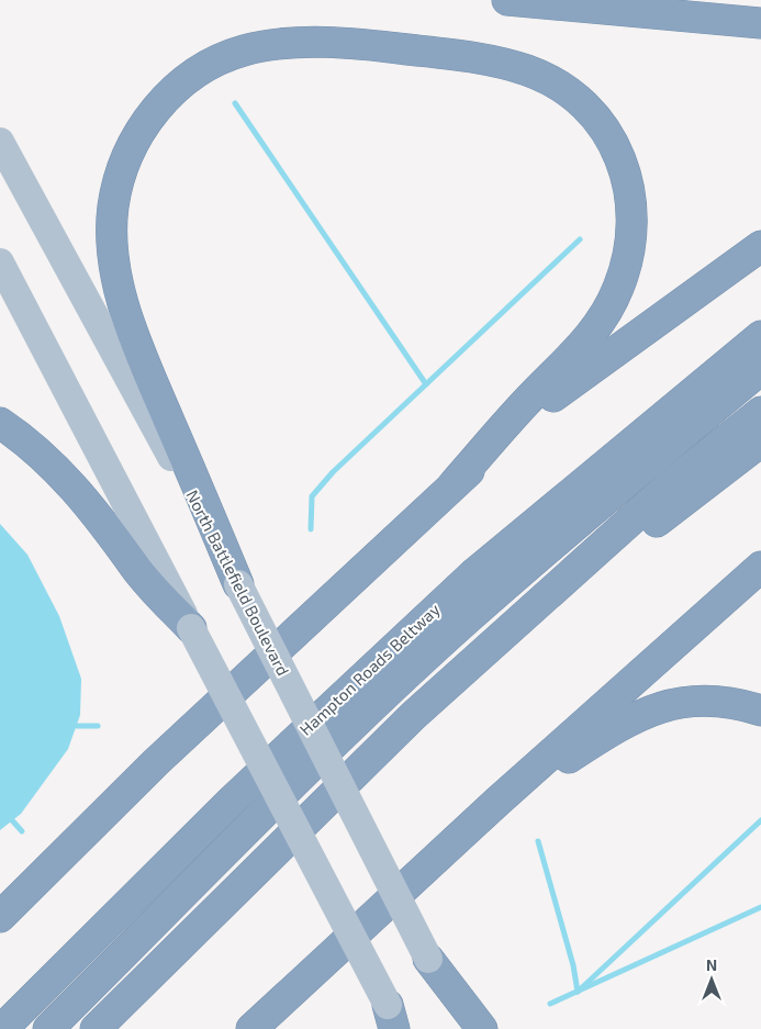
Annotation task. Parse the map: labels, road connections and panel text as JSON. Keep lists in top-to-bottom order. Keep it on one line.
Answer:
{"streets":{"highway":["Hampton Roads Beltway"],"main road":["North Battlefield Boulevard"]},"north":"top"}
